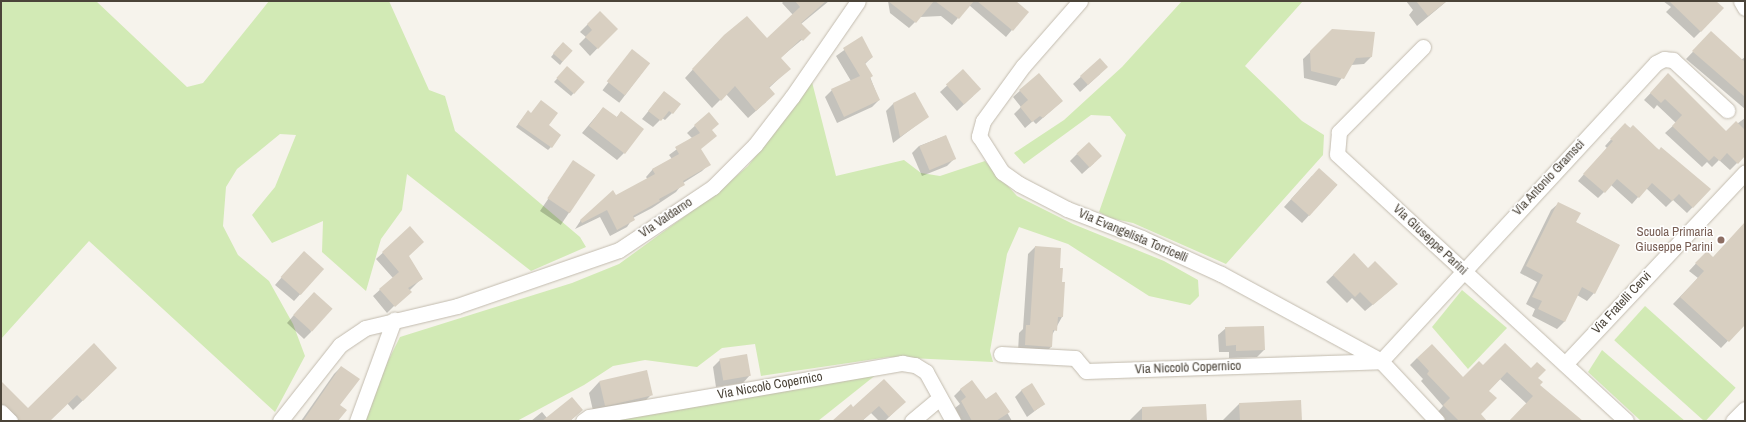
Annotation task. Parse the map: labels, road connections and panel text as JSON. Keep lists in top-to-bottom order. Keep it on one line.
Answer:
{"streets":{"street":["Via Antonio Gramsci","Via Valdarno","Via Evangelista Torricelli","Via Giuseppe Parini","Via Fratelli Cervi","Via Niccolò Copernico"]},"crossings":[["Via Antonio Gramsci","Via Evangelista Torricelli"],["Via Antonio Gramsci","Via Giuseppe Parini"],["Via Antonio Gramsci","Via Niccolò Copernico"],["Via Evangelista Torricelli","Via Niccolò Copernico"],["Via Giuseppe Parini","Via Fratelli Cervi"]],"places":["Scuola Primaria Giuseppe Parini"]}
